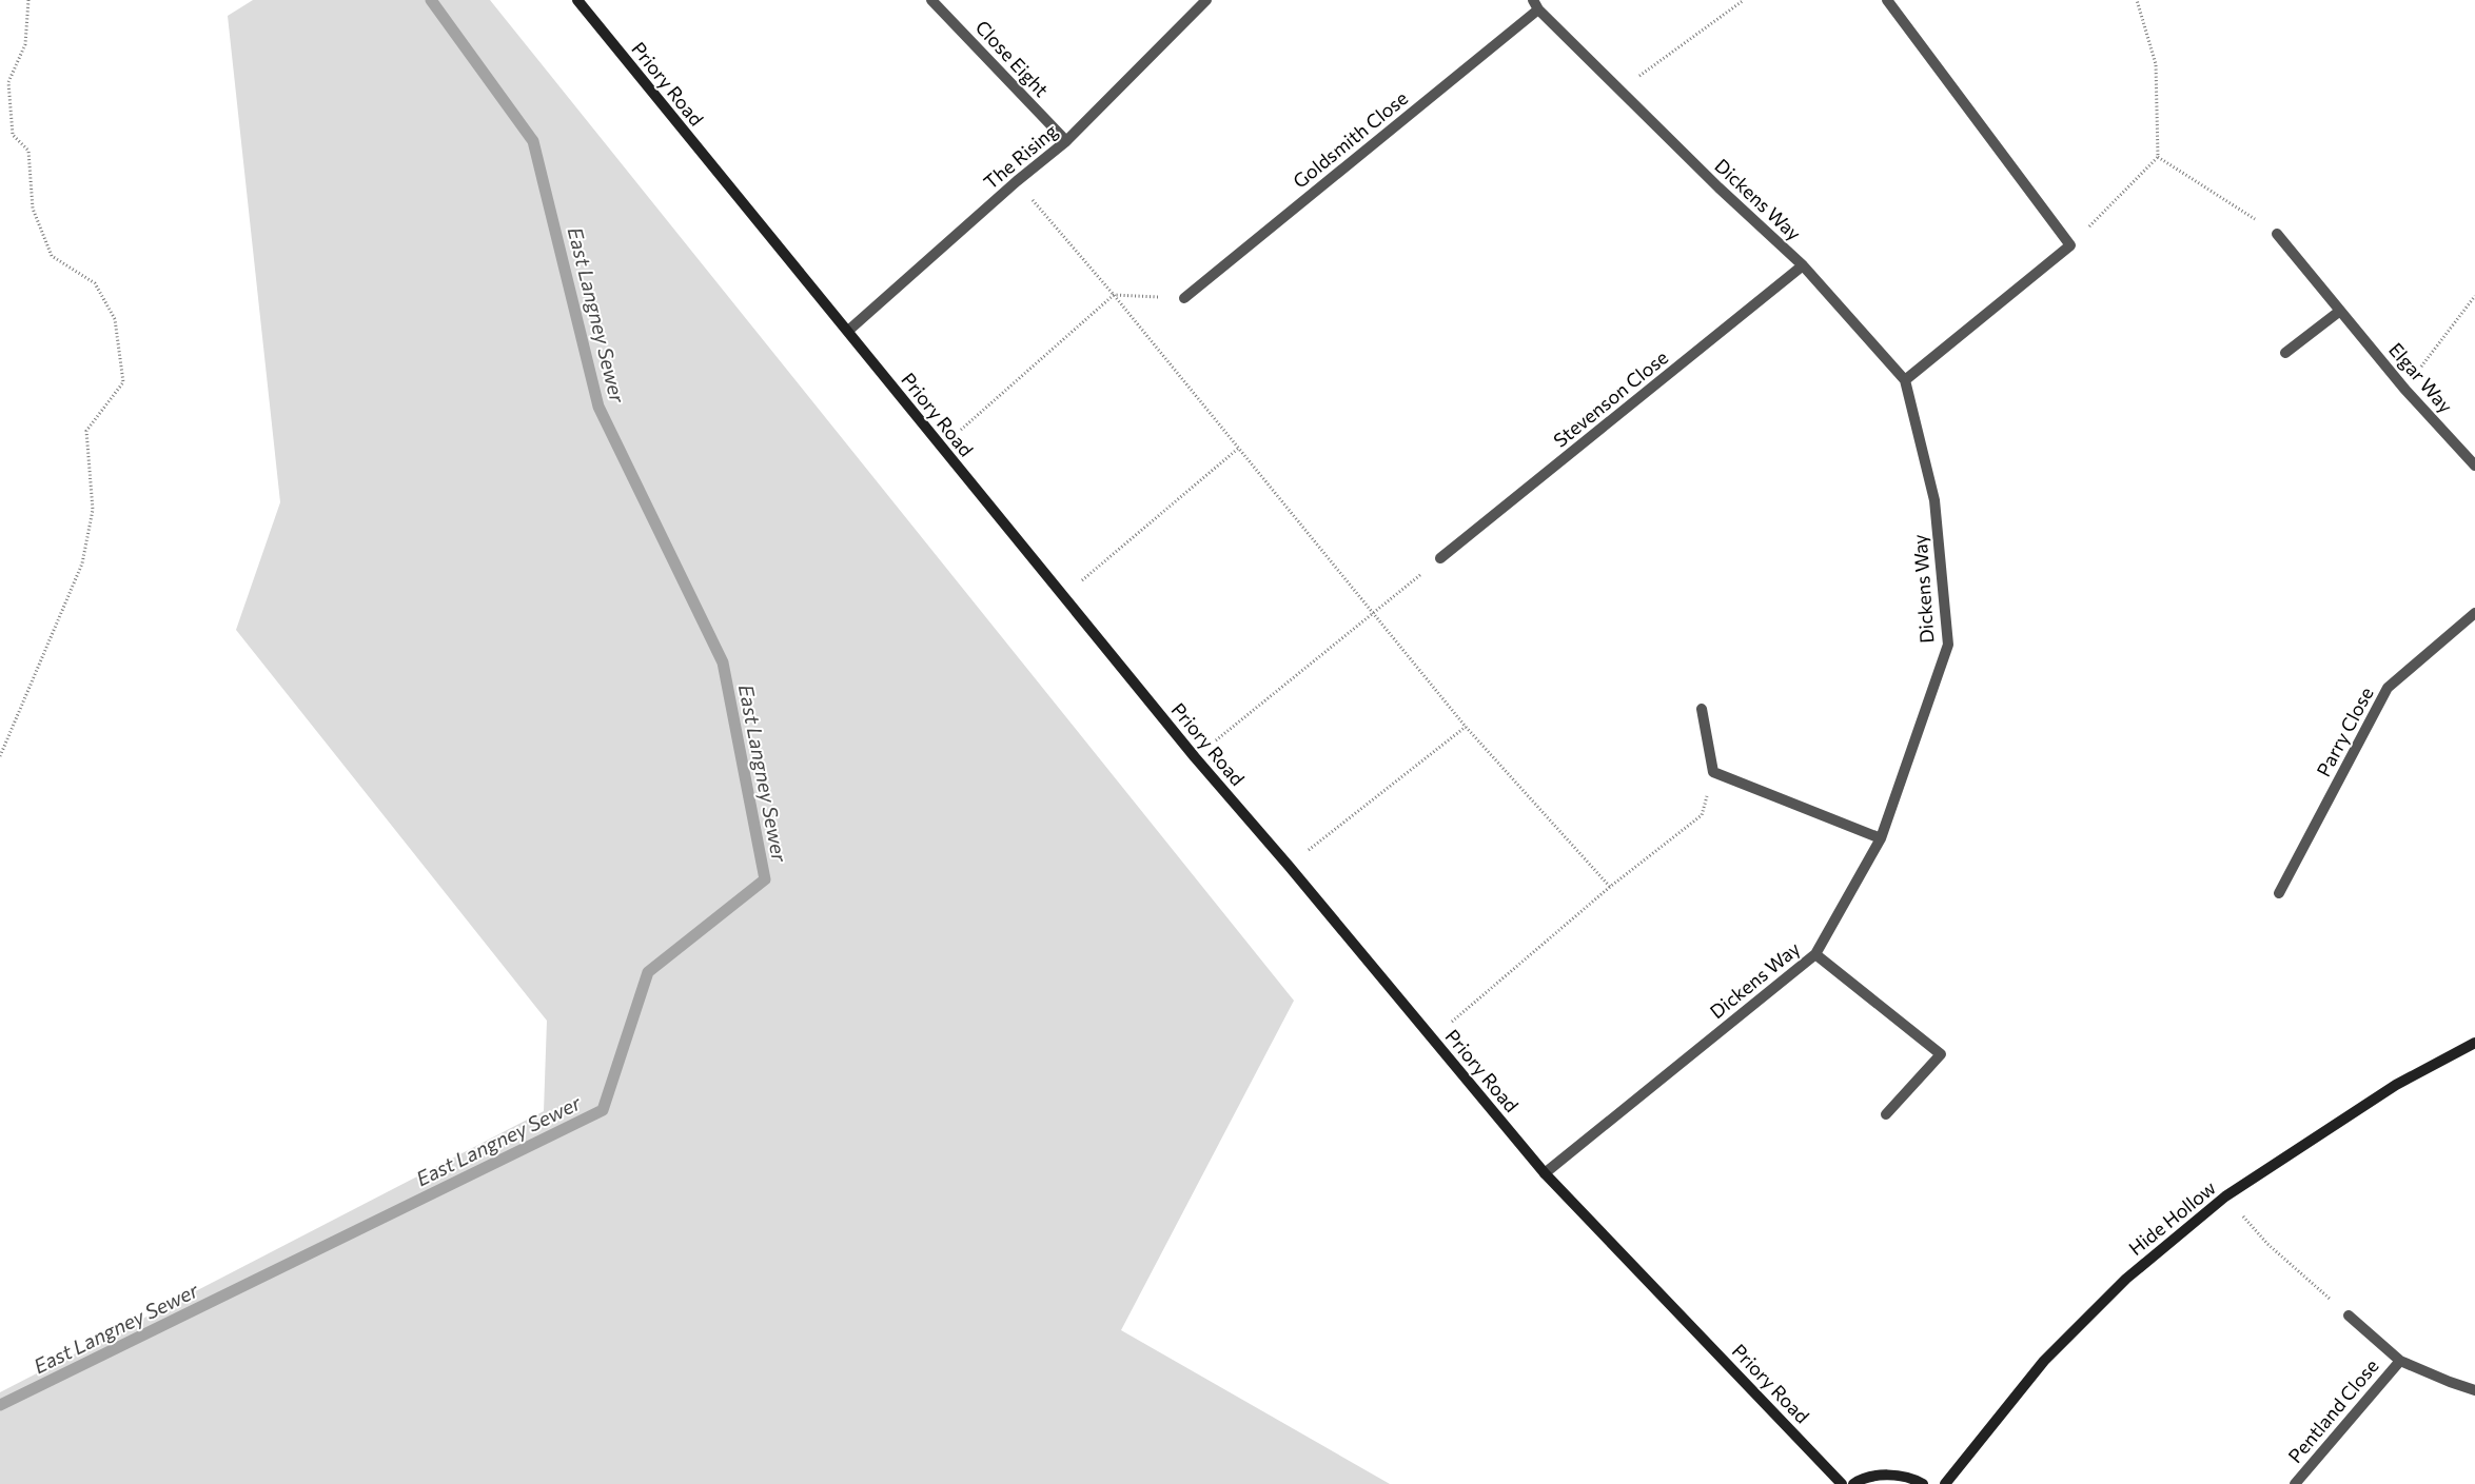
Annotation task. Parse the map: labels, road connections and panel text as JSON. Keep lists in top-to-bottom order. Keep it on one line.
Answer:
{"streets":{"street":["Close Eight","Priory Road","Goldsmith Close","The Rising","Dickens Way","Elgar Way","Stevenson Close","Parry Close","Hide Hollow","Pentland Close"]},"crossings":[["Close Eight","The Rising"],["Priory Road","The Rising"],["Priory Road","Dickens Way"],["Goldsmith Close","Dickens Way"],["Dickens Way","Stevenson Close"]],"water":["East Langney Sewer"]}
